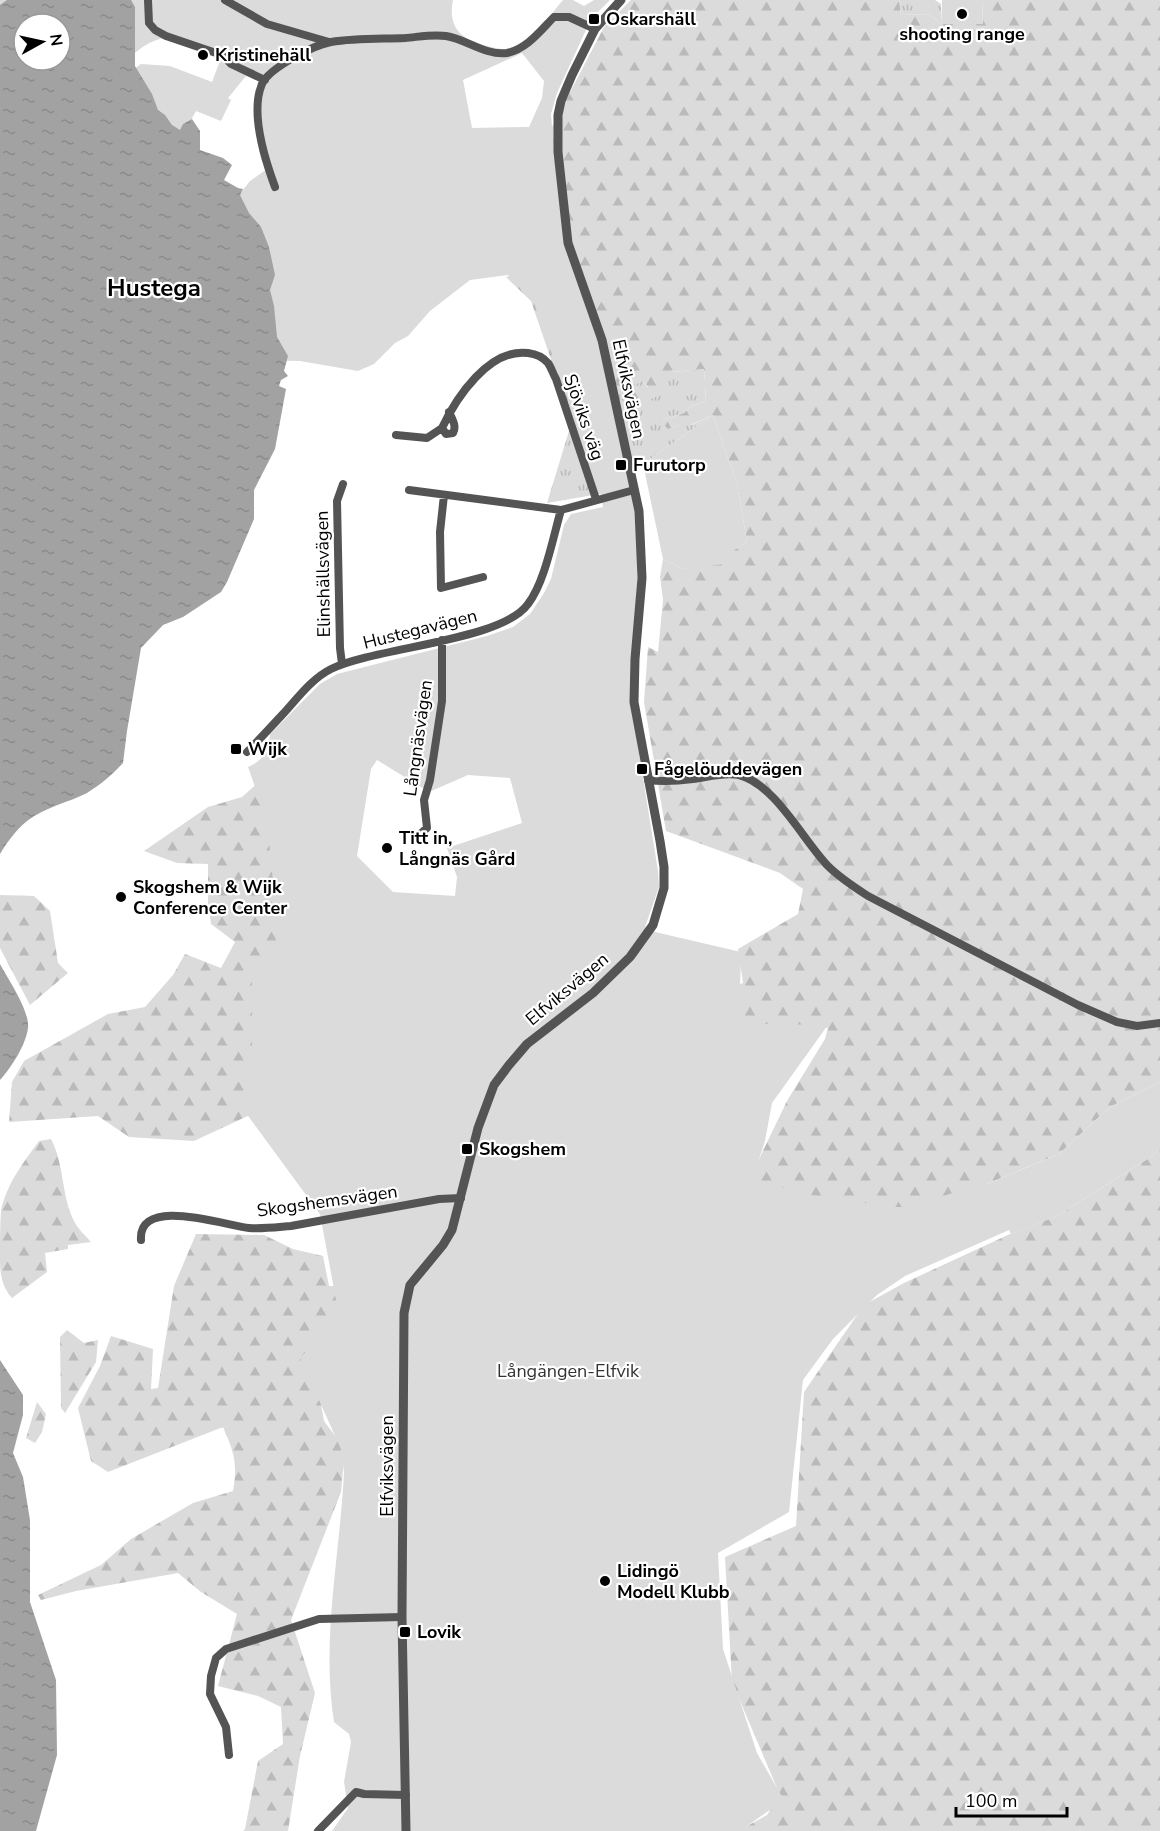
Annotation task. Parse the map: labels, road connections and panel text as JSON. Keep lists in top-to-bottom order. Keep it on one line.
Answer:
{"streets":{"street":["Elfviksvägen","Sjöviks väg","Elinshällsvägen","Hustegavägen","Långnäsvägen","Skogshemsvägen"]},"crossings":[["Elfviksvägen","Skogshemsvägen"],["Elinshällsvägen","Hustegavägen"],["Hustegavägen","Långnäsvägen"]],"districts":["Hustega"],"parks":["Långängen-Elfvik"],"places":{"other":["shooting range","Kristinehäll","Titt in, Långnäs Gård","Skogshem & Wijk Conference Center","Lidingö Modell Klubb"],"transit":["Oskarshäll","Furutorp","Wijk","Fågelöuddevägen","Skogshem","Lovik"]},"scale_bar":"100 m","north":"right"}
